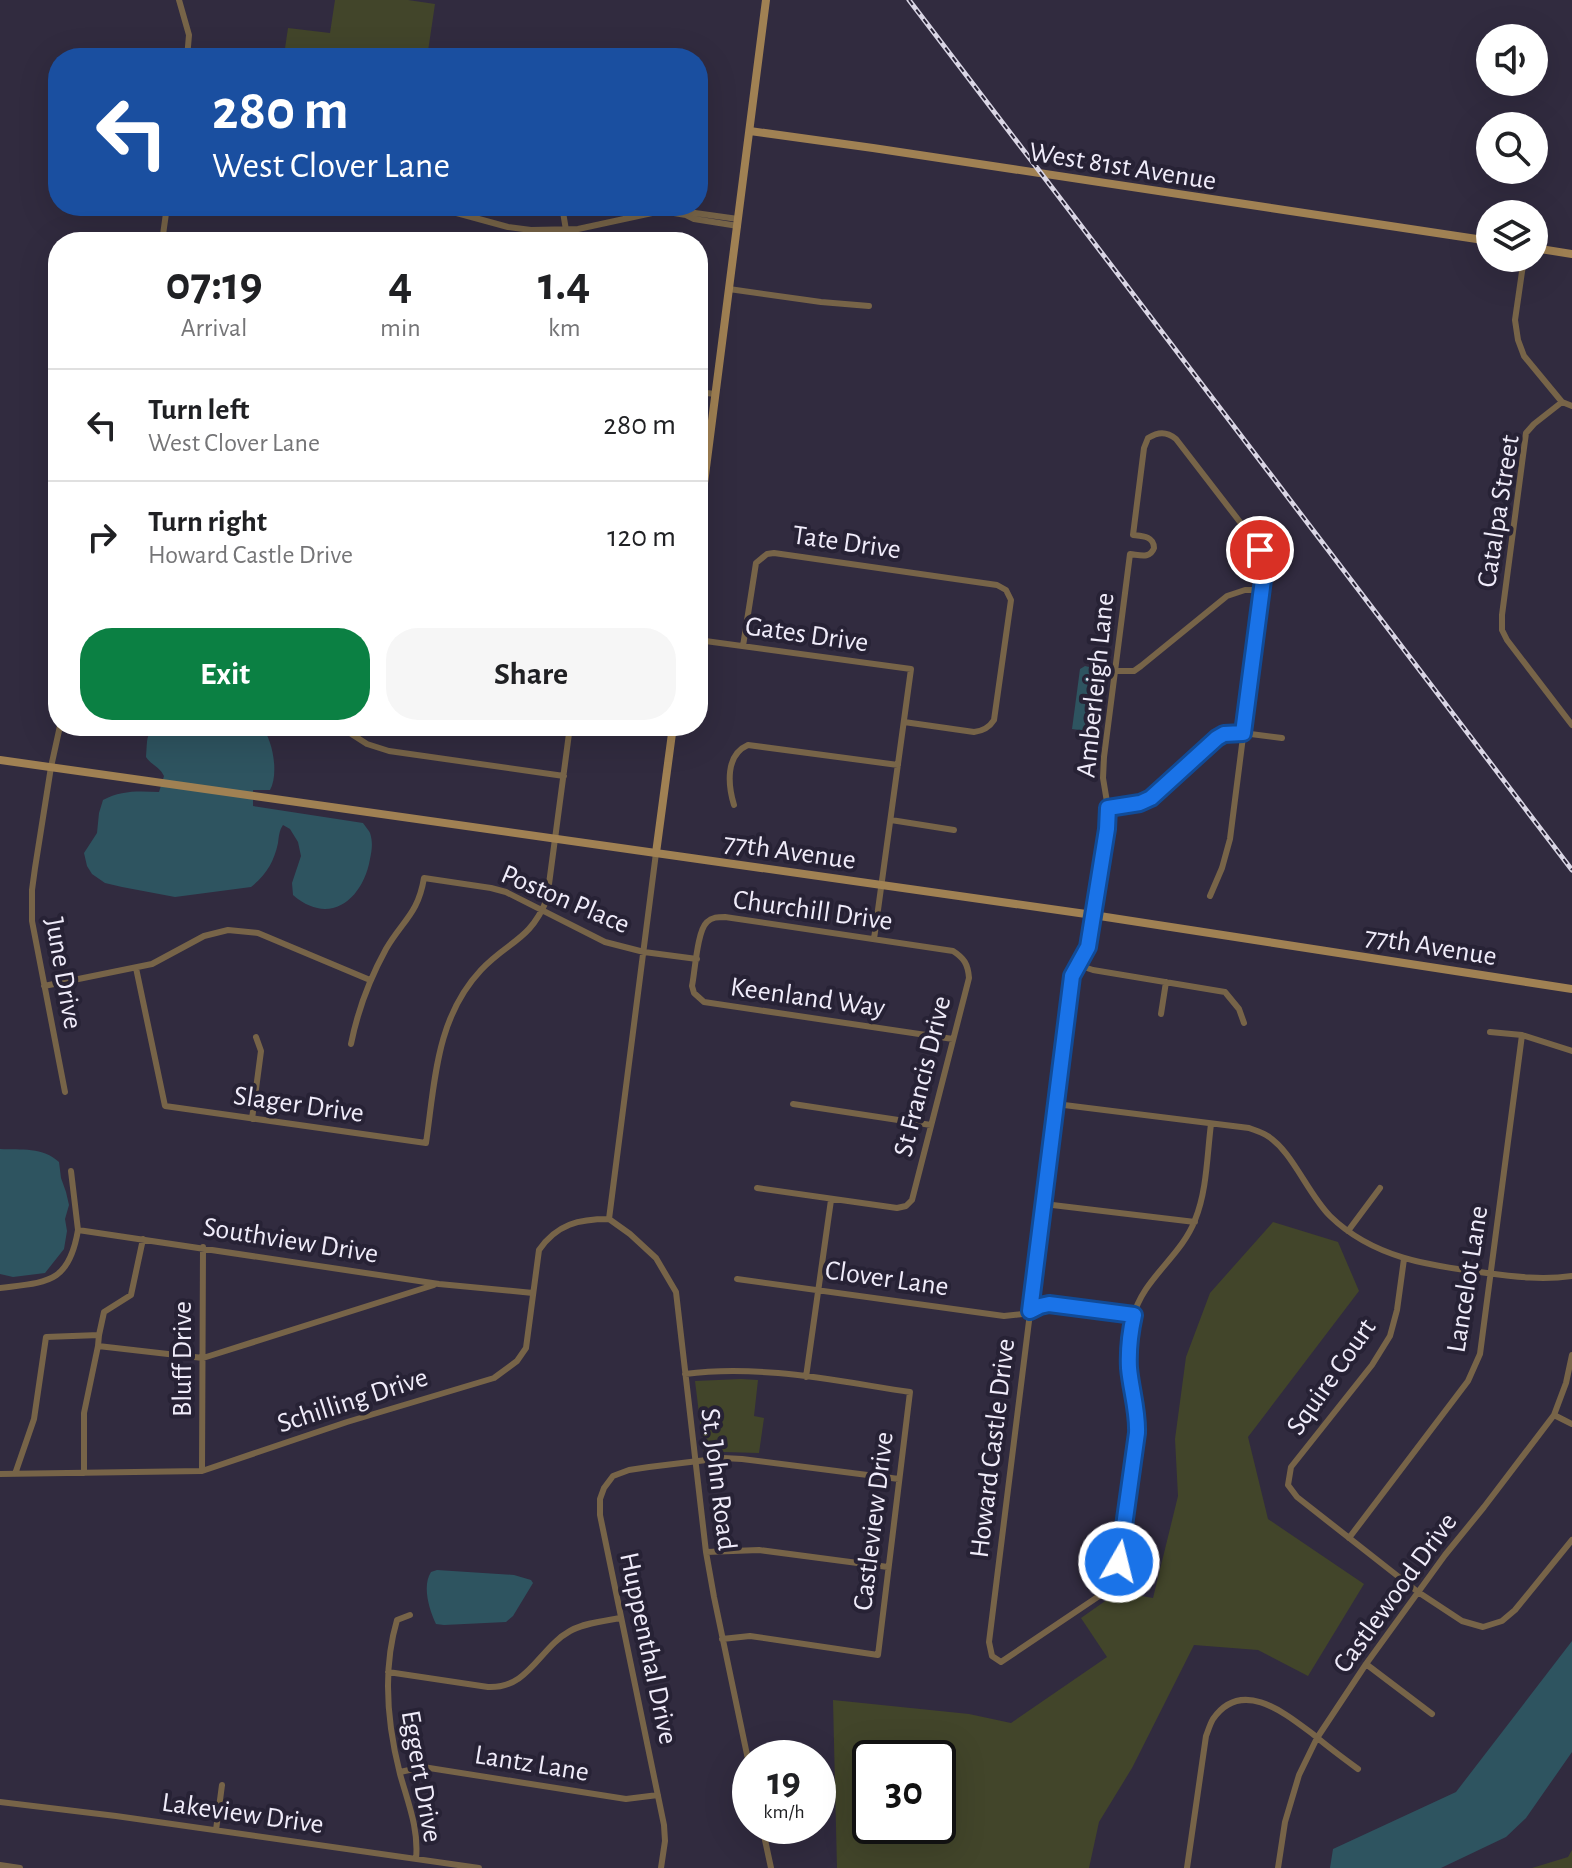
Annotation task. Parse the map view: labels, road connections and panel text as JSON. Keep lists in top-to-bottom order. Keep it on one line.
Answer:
{"streets":{"street":["West 81st Avenue","Catalpa Street","Tate Drive","Gates Drive","Amberleigh Lane","77th Avenue","Poston Place","Churchill Drive","June Drive","Keenland Way","St Francis Drive","Slager Drive","Southview Drive","Clover Lane","Lancelot Lane","Bluff Drive","Squire Court","Schilling Drive","Howard Castle Drive","St. John Road","Castleview Drive","Castlewood Drive","Huppenthal Drive","Lantz Lane","Eggert Drive","Lakeview Drive"]},"crossings":[["Tate Drive","Gates Drive"],["Amberleigh Lane","77th Avenue"],["Amberleigh Lane","Howard Castle Drive"],["77th Avenue","June Drive"],["77th Avenue","Howard Castle Drive"],["Poston Place","Churchill Drive"],["Poston Place","Keenland Way"],["Poston Place","Slager Drive"],["Churchill Drive","Keenland Way"],["Churchill Drive","St Francis Drive"],["Keenland Way","St Francis Drive"],["Southview Drive","Bluff Drive"],["Southview Drive","Schilling Drive"],["Clover Lane","Howard Castle Drive"],["Lancelot Lane","Squire Court"],["Bluff Drive","Schilling Drive"],["Schilling Drive","St. John Road"],["St. John Road","Castleview Drive"],["St. John Road","Huppenthal Drive"],["Castleview Drive","Huppenthal Drive"],["Huppenthal Drive","Lantz Lane"],["Lantz Lane","Eggert Drive"],["Eggert Drive","Lakeview Drive"]],"page":{"turn":["280 m","West Clover Lane"],"eta":["07:19","Arrival","4","min","1.4","km"],"list":[{"name":"Turn left","note":"West Clover Lane","value":"280 m"},{"name":"Turn right","note":"Howard Castle Drive","value":"120 m"}],"buttons":["Exit","Share"],"speed":"19 km/h","limit":"30"}}
